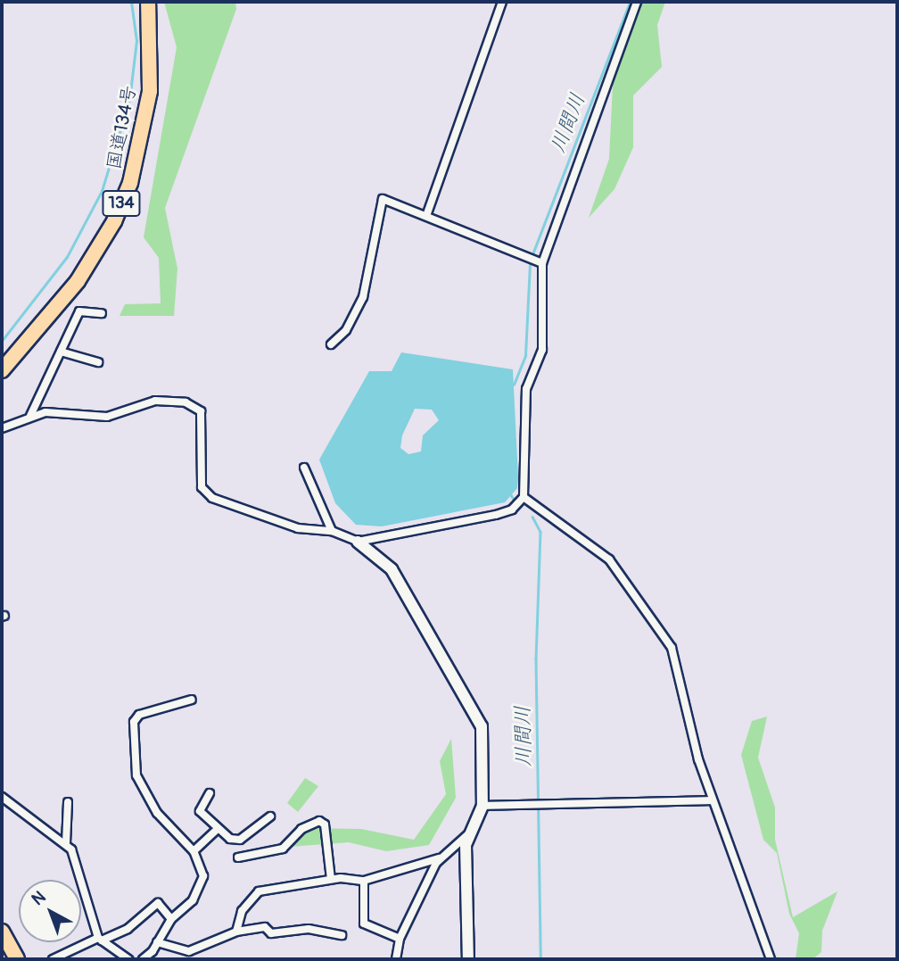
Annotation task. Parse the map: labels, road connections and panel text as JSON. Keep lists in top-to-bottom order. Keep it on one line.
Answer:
{"streets":{"highway":["国道134号","134"]},"water":["川間川"],"north":"top left"}
